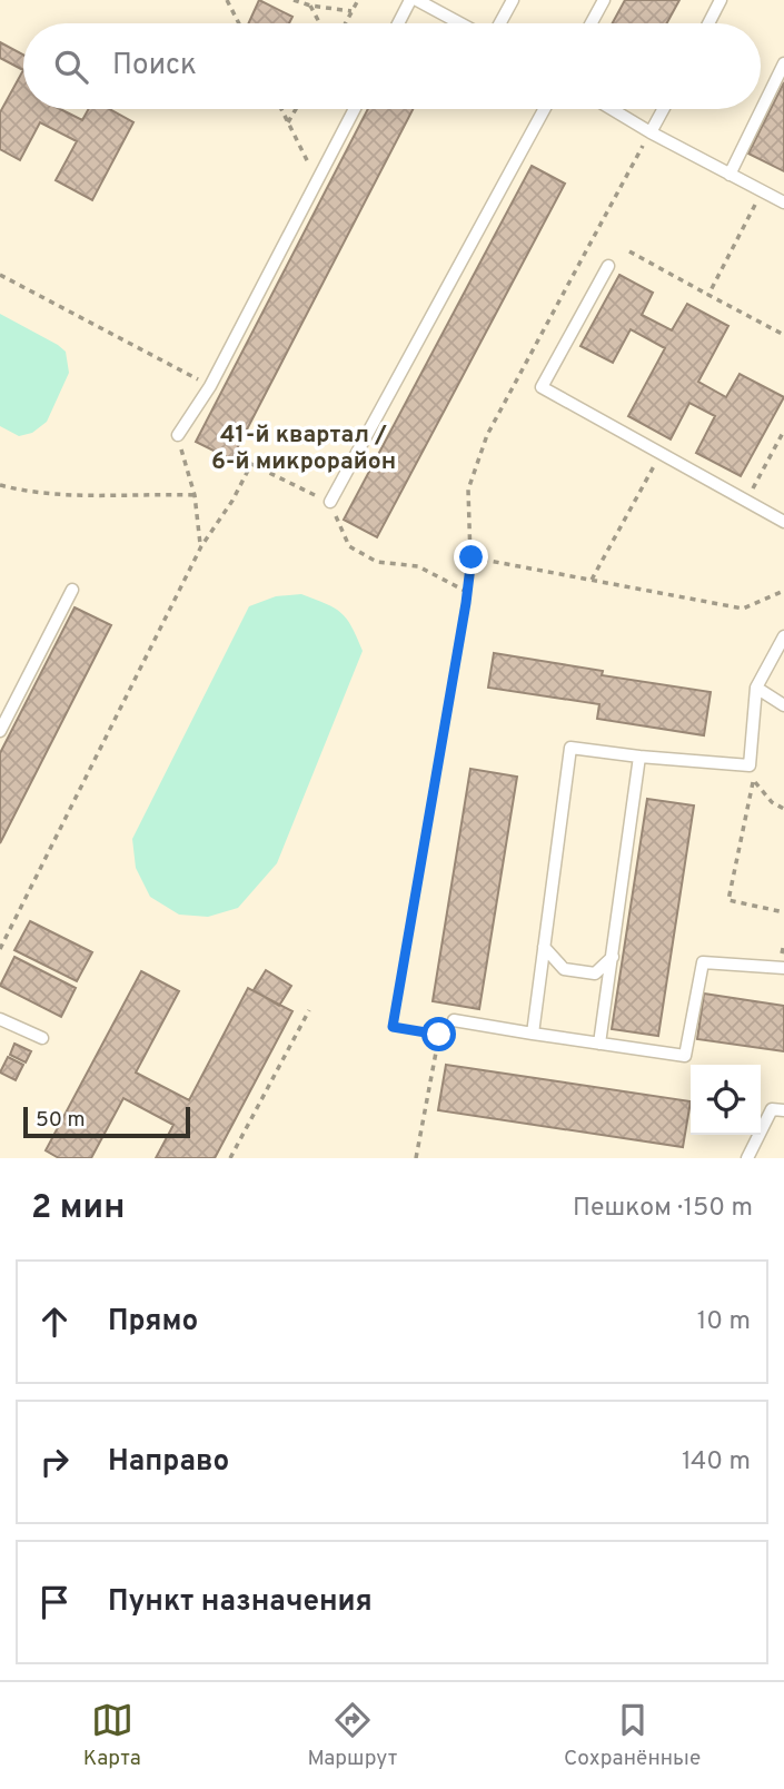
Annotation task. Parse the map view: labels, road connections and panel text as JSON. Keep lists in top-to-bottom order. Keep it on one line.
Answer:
{"districts":["41-й квартал / 6-й микрорайон"],"scale_bar":"50 m","page":{"search":"Поиск","scale":"50 m","heading":["2 мин","Пешком · 150 m"],"list":[["Прямо","10 m"],["Направо","140 m"],"Пункт назначения"],"nav":["Карта","Маршрут","Сохранённые"]}}
